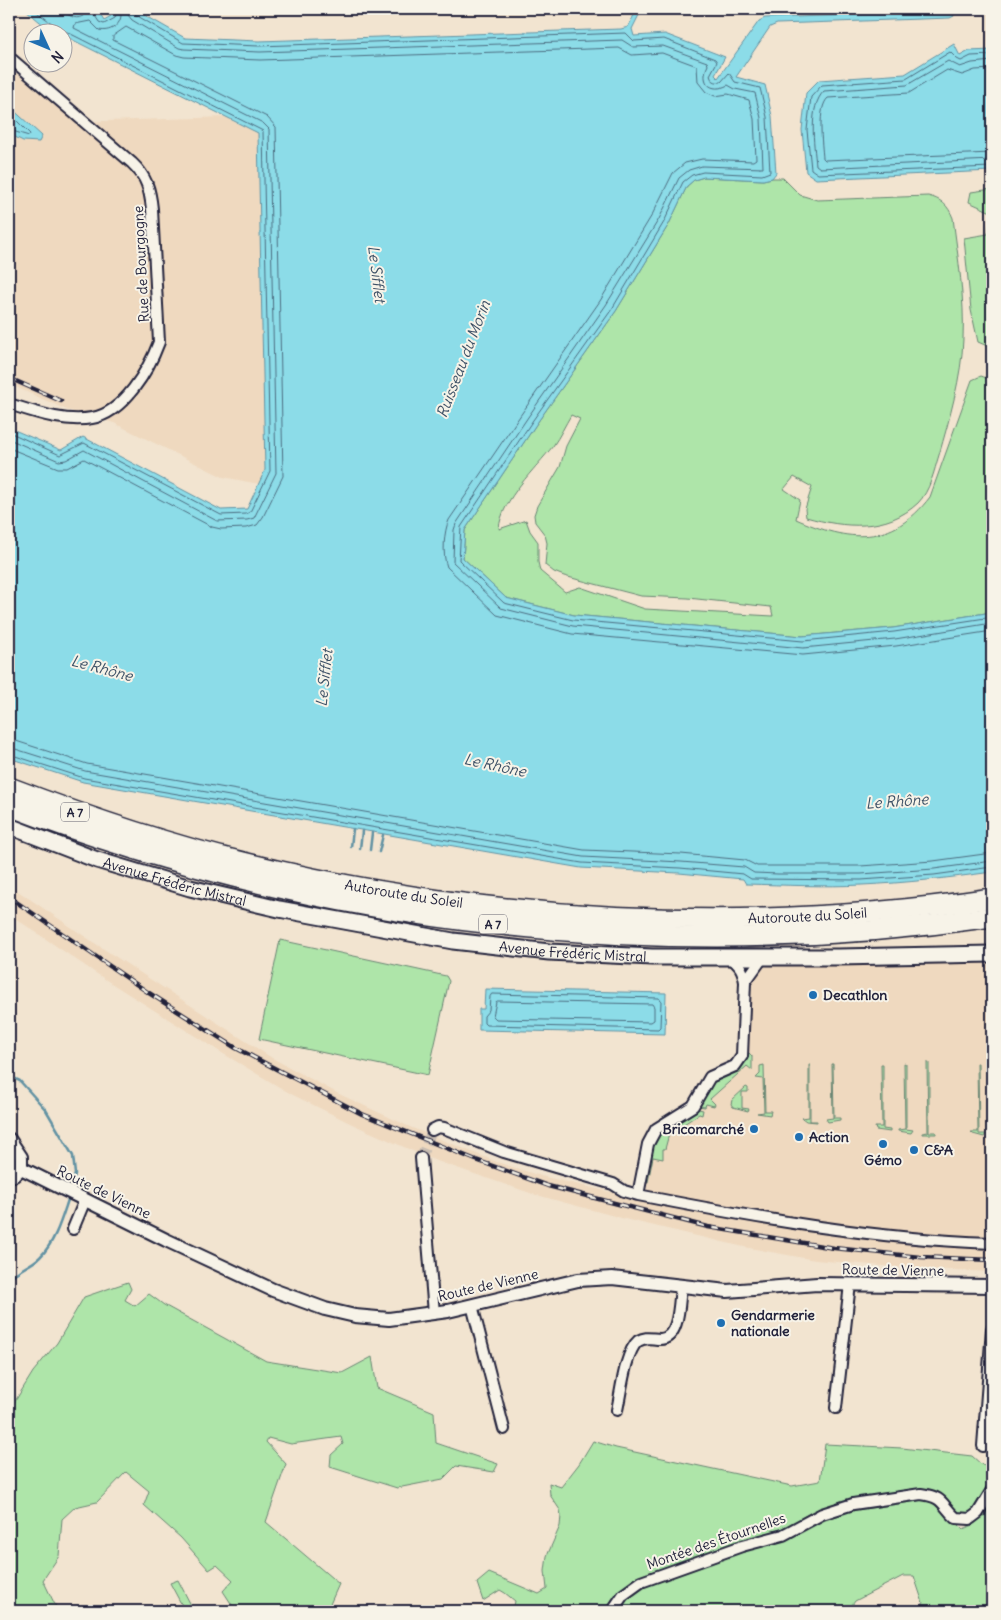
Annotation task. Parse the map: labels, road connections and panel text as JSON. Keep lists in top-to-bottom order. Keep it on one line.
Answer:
{"streets":{"highway":["A 7","Autoroute du Soleil"],"main road":["Avenue Frédéric Mistral"],"street":["Rue de Bourgogne","Route de Vienne","Montée des Étournelles"]},"water":["Le Sifflet","Ruisseau du Morin","Le Rhône"],"places":["Decathlon","Bricomarché","Action","Gémo","C&A","Gendarmerie nationale"],"north":"bottom right"}
